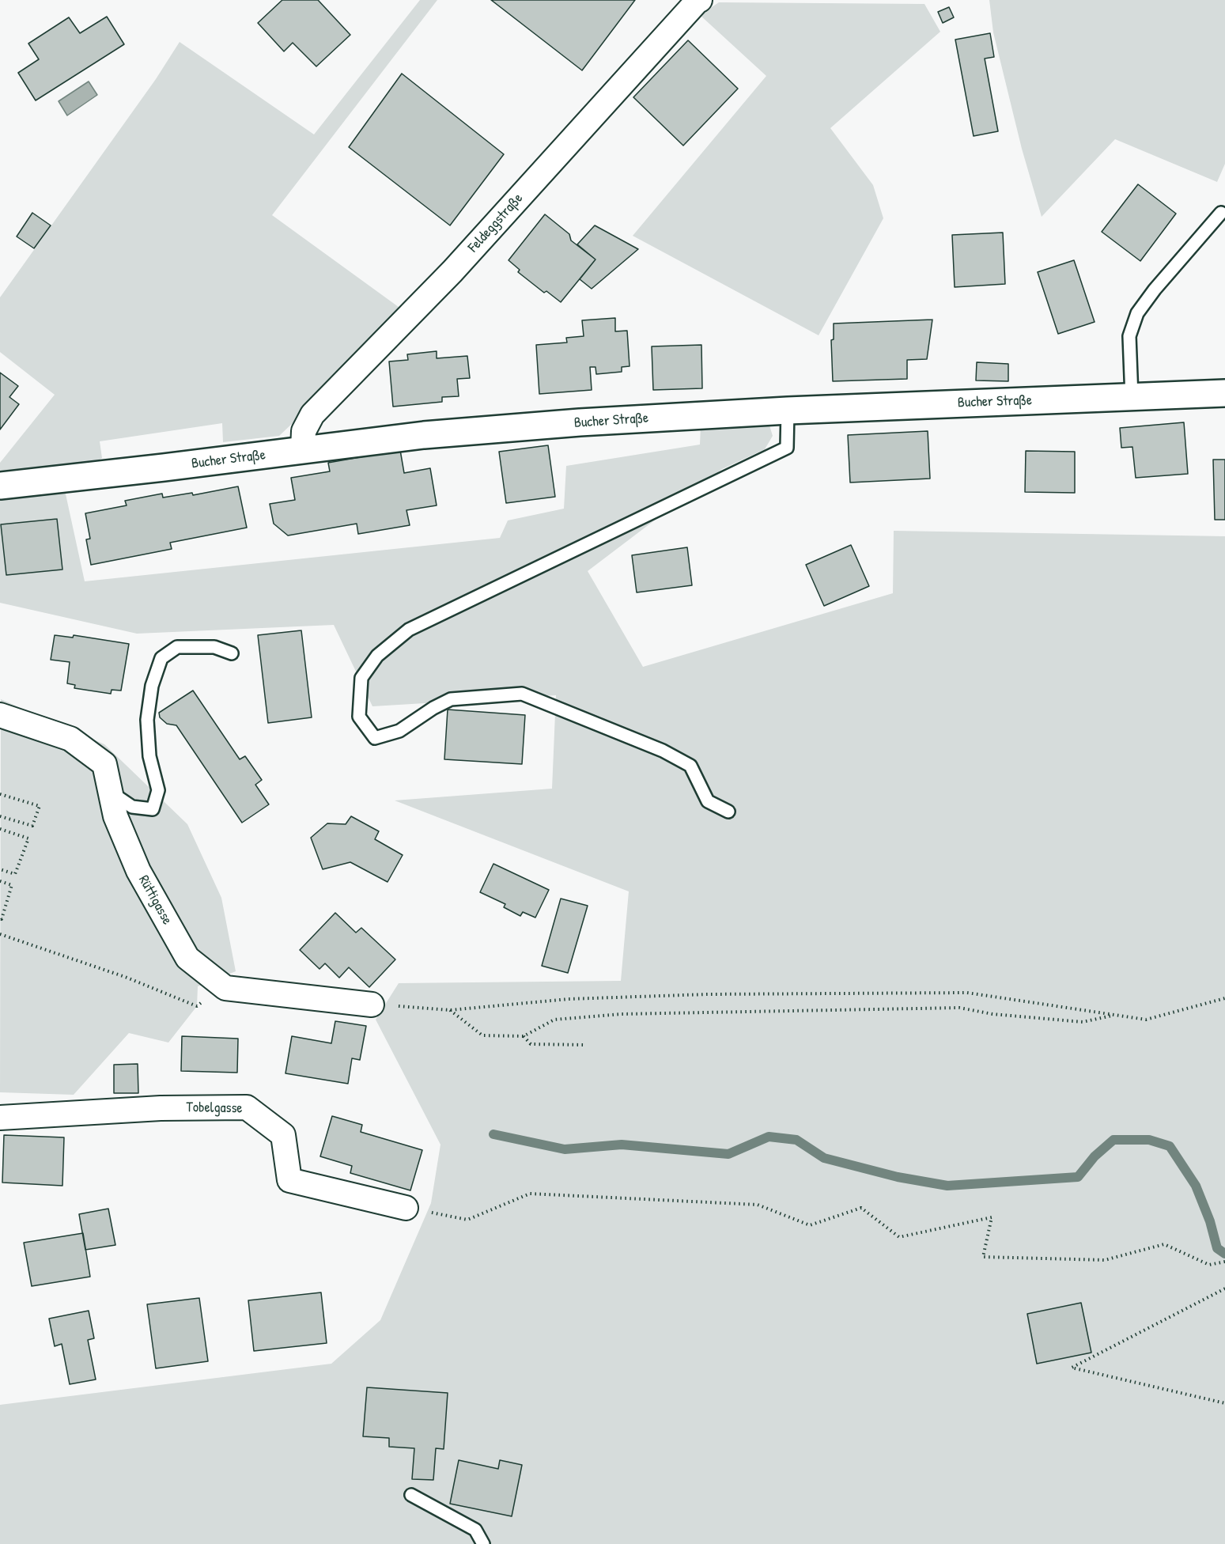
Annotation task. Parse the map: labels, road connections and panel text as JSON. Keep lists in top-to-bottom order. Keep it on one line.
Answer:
{"streets":{"street":["Feldeggstraße","Bucher Straße","Rüttigasse","Tobelgasse"]},"crossings":[["Feldeggstraße","Bucher Straße"]]}
